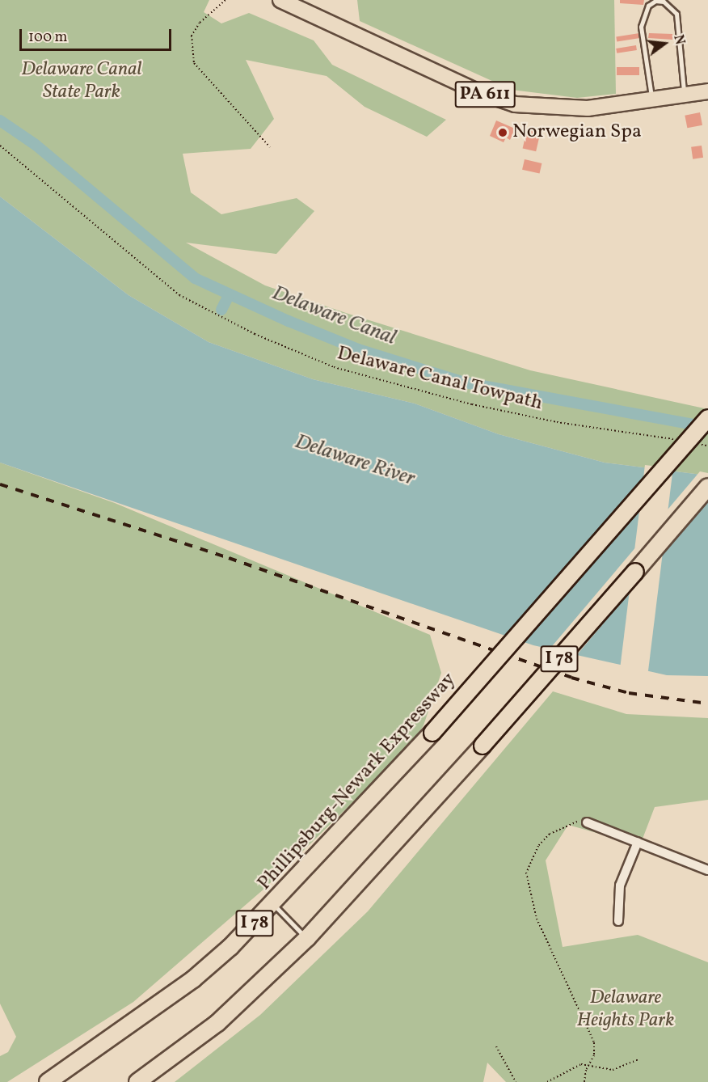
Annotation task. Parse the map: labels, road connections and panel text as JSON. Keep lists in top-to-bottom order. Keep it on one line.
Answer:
{"streets":{"highway":["PA 611","I 78","Phillipsburg-Newark Expressway"],"path":["Delaware Canal Towpath"]},"water":["Delaware Canal","Delaware River"],"parks":["Delaware Canal State Park","Delaware Heights Park"],"places":["Norwegian Spa"],"scale_bar":"100 m","north":"right"}
